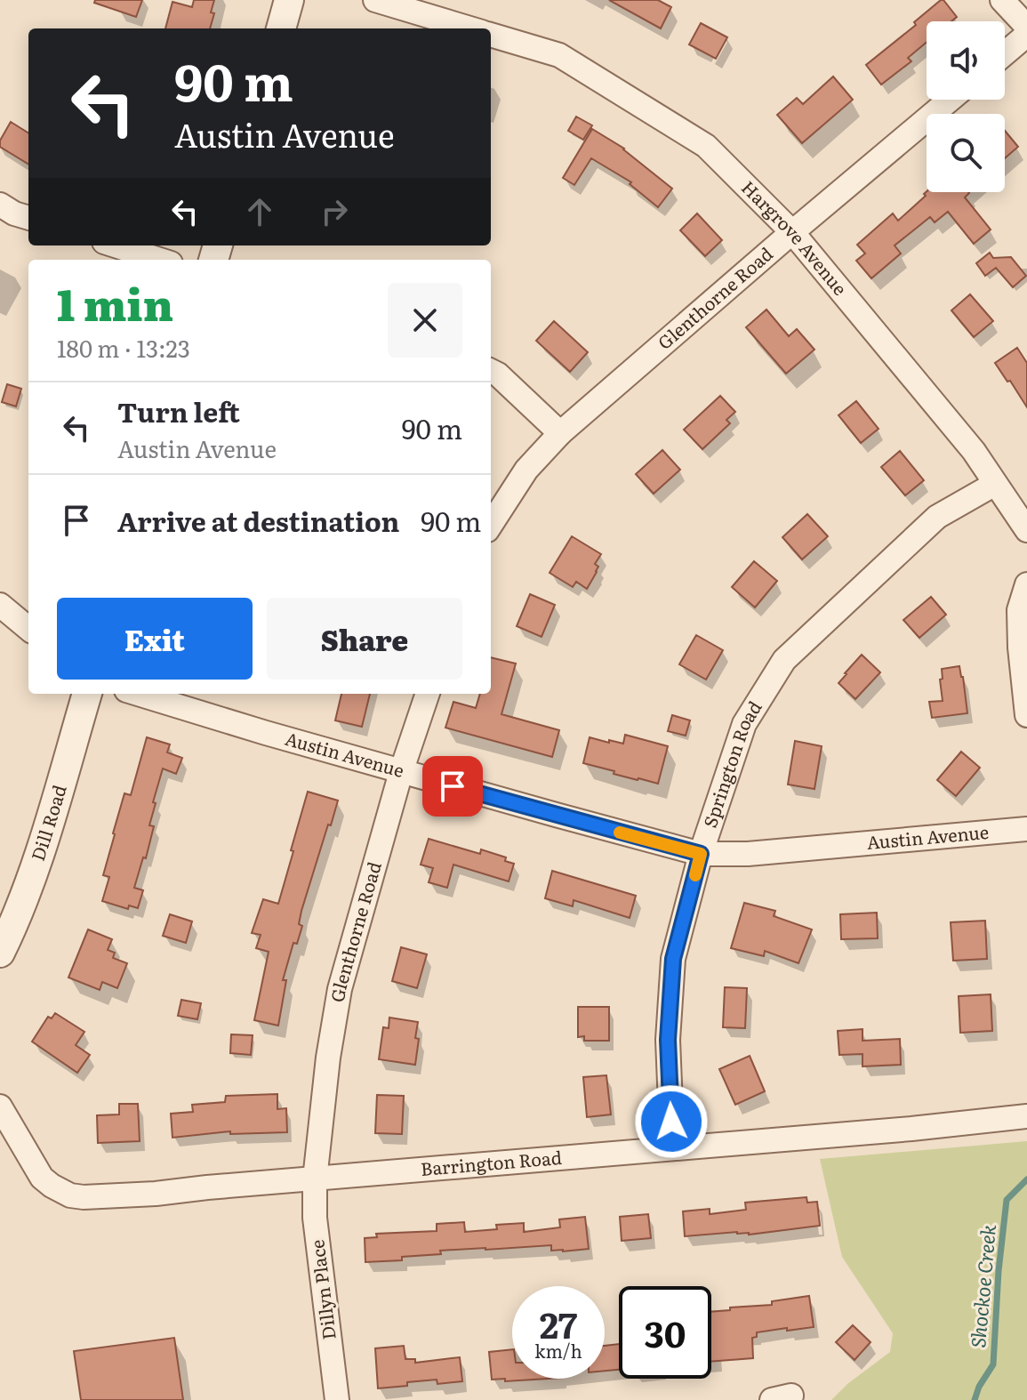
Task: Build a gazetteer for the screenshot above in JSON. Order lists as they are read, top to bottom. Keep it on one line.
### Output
{"streets":{"street":["Hargrove Avenue","Glenthorne Road","Austin Avenue","Springton Road","Dill Road","Barrington Road","Dillyn Place"]},"crossings":[["Hargrove Avenue","Glenthorne Road"],["Hargrove Avenue","Springton Road"],["Glenthorne Road","Austin Avenue"],["Glenthorne Road","Barrington Road"],["Glenthorne Road","Dillyn Place"],["Austin Avenue","Springton Road"],["Springton Road","Barrington Road"],["Barrington Road","Dillyn Place"]],"water":["Shockoe Creek"],"page":{"turn":["90 m","Austin Avenue"],"heading":["1 min","180 m · 13:23"],"list":[{"name":"Turn left","note":"Austin Avenue","value":"90 m"},{"name":"Arrive at destination","value":"90 m"}],"buttons":["Exit","Share"],"speed":"27 km/h","limit":"30"}}
